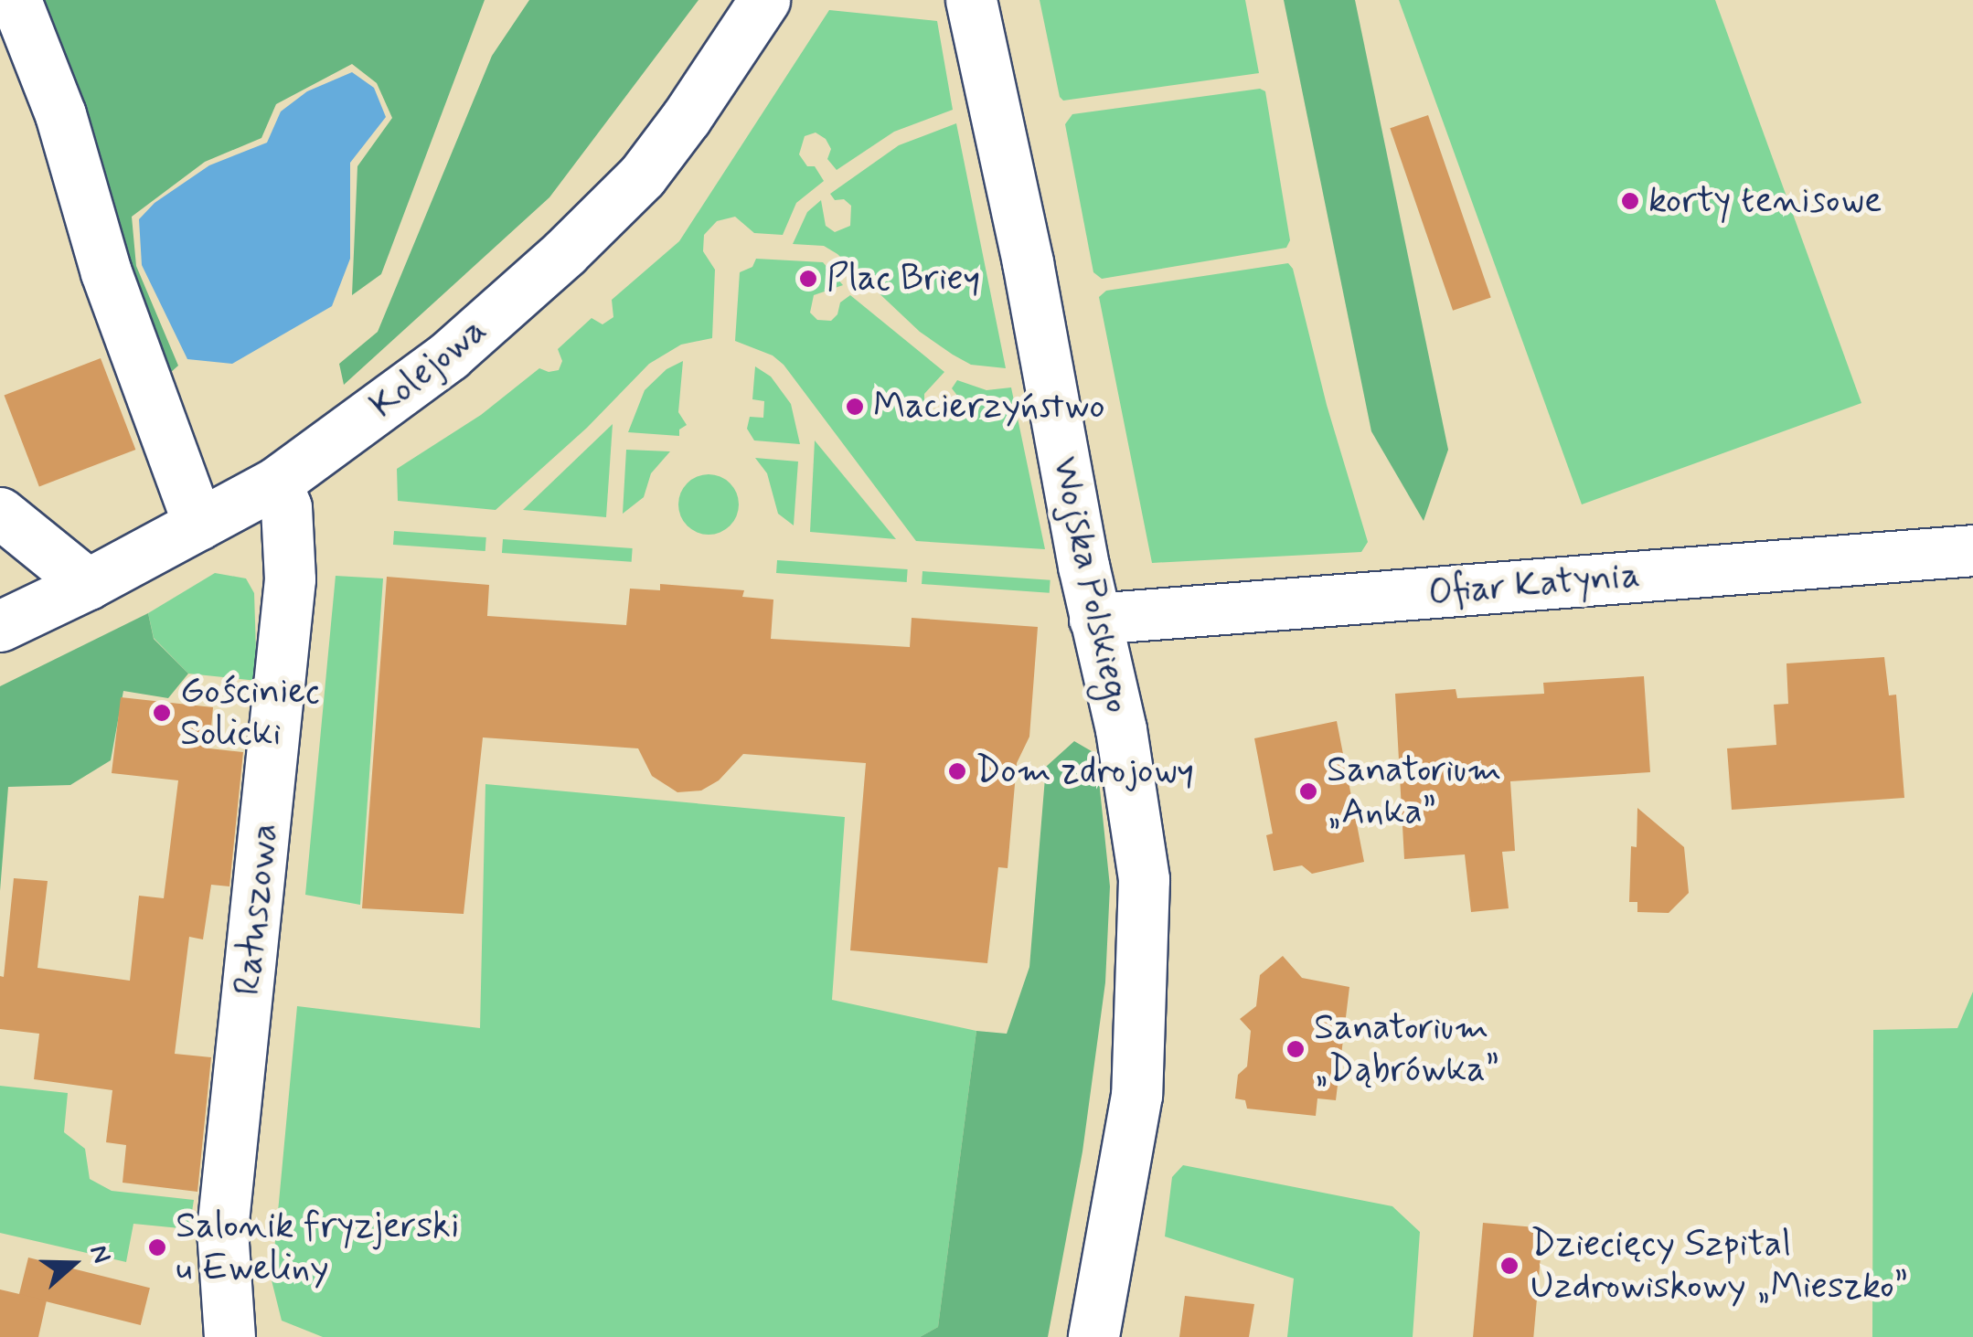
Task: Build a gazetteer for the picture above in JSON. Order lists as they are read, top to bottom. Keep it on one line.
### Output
{"streets":{"street":["Kolejowa","Wojska Polskiego","Ofiar Katynia","Ratuszowa"]},"crossings":[["Kolejowa","Ratuszowa"],["Wojska Polskiego","Ofiar Katynia"]],"places":["korty tenisowe","Plac Briey","Macierzyństwo","Gościniec Solicki","Dom zdrojowy","Sanatorium „Anka”","Sanatorium „Dąbrówka”","Salonik fryzjerski u Eweliny","Dziecięcy Szpital Uzdrowiskowy „Mieszko”"],"north":"right"}
